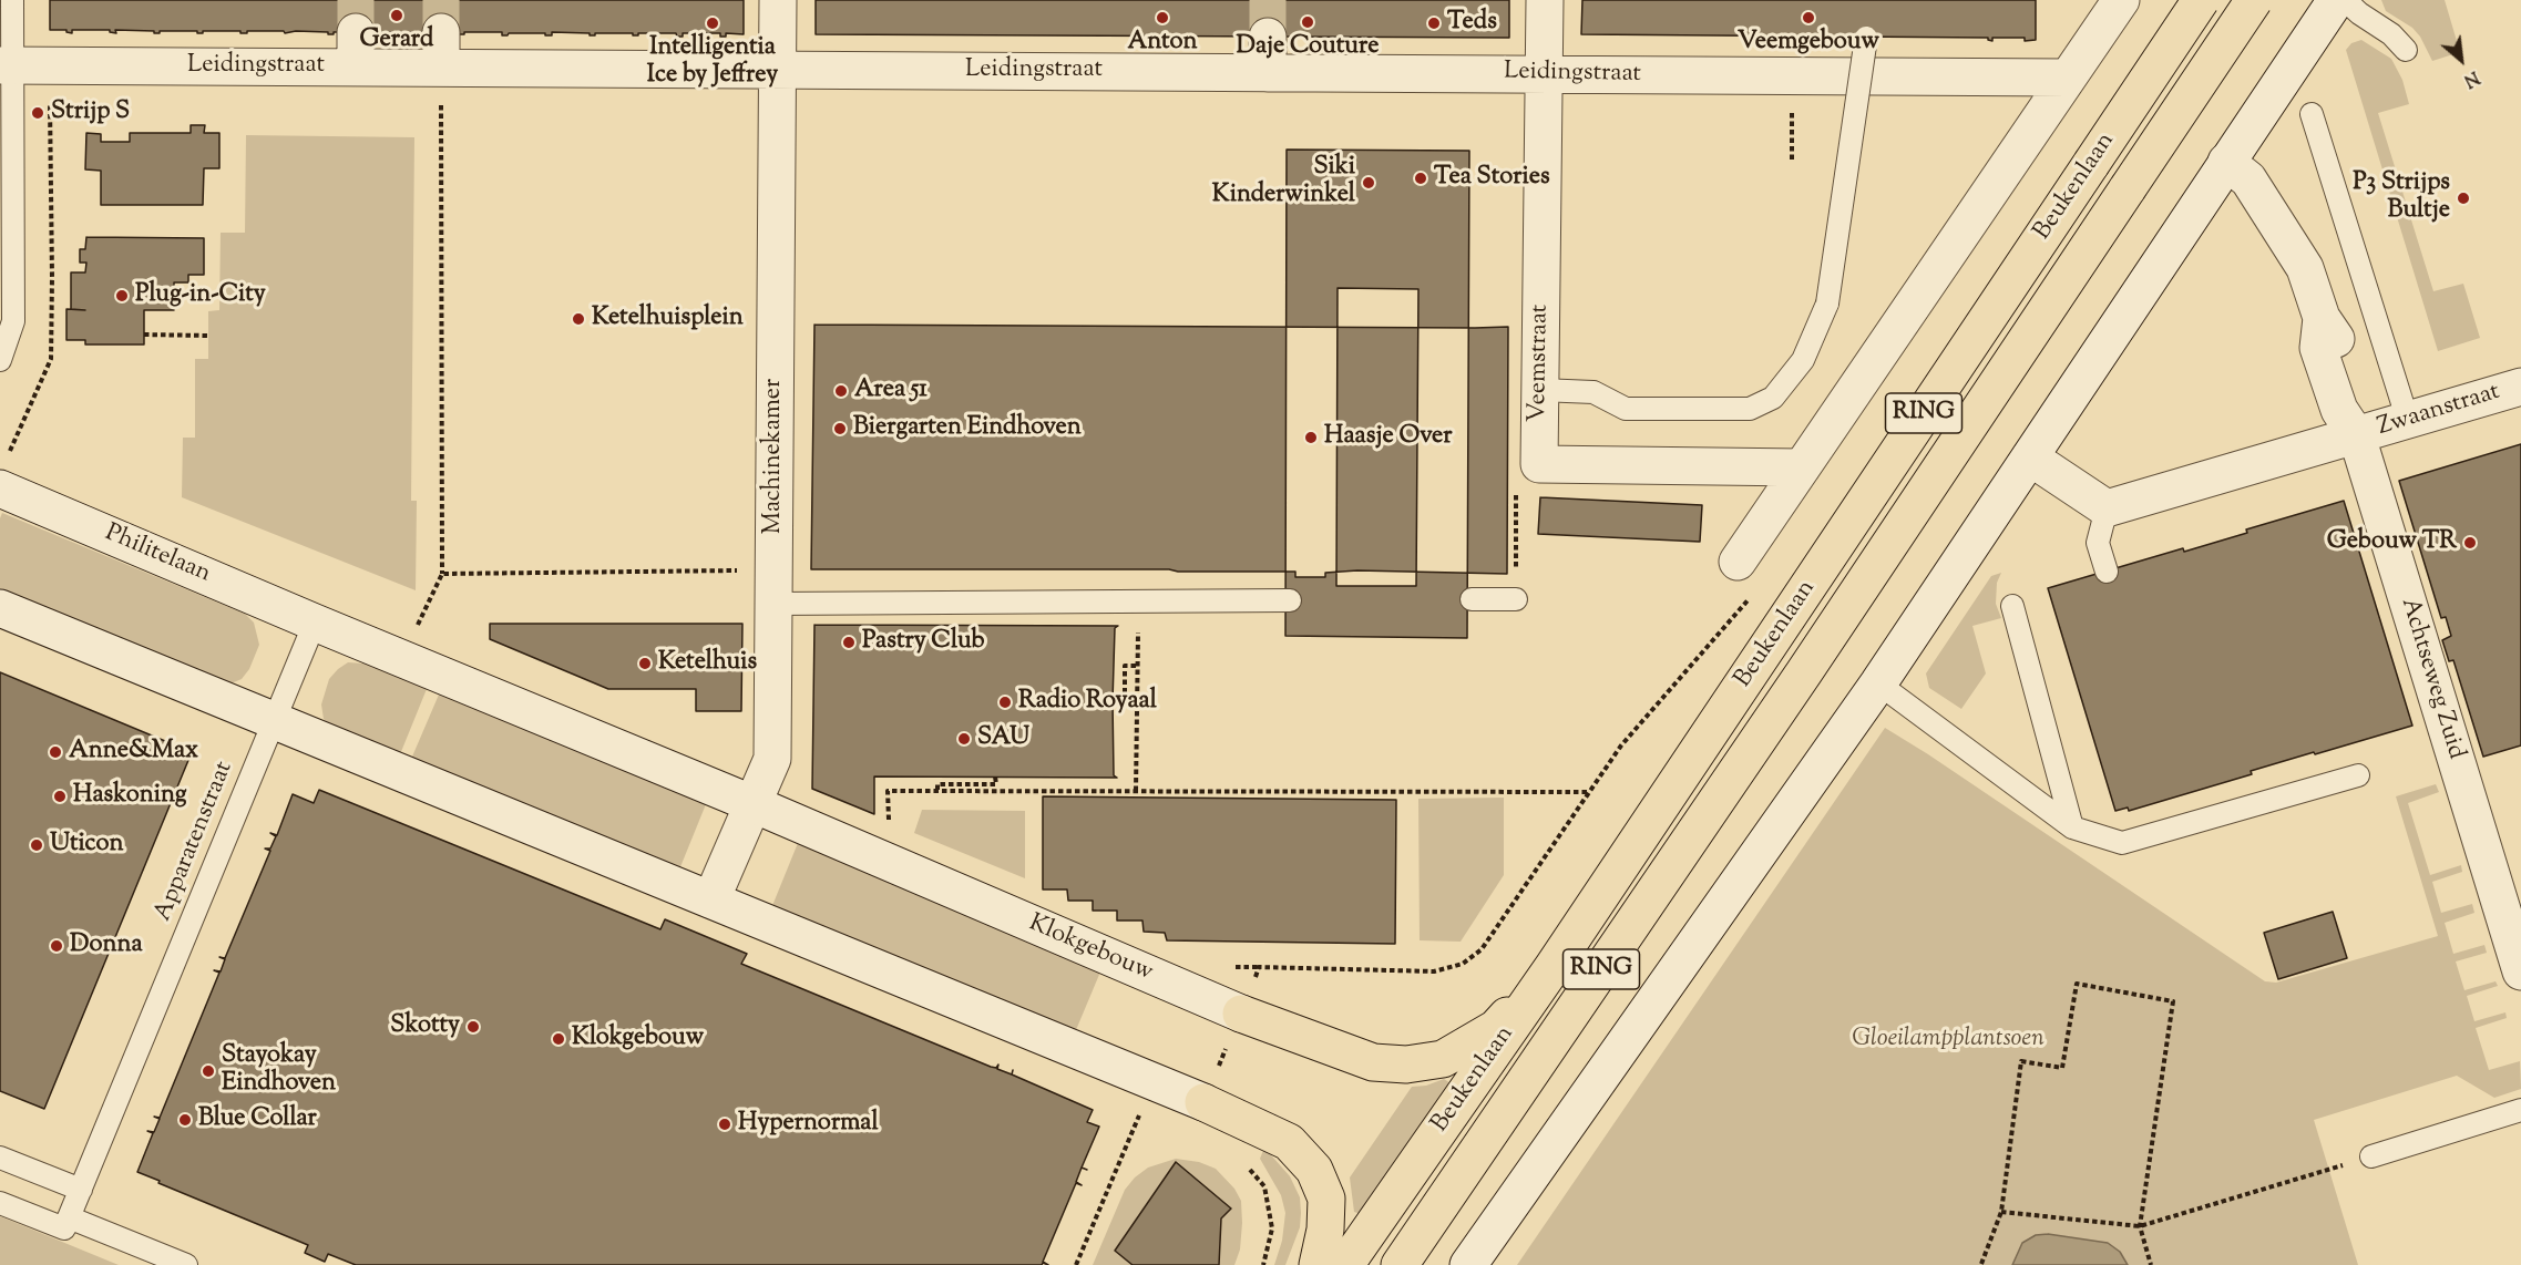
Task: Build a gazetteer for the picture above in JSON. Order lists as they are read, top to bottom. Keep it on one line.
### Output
{"streets":{"main road":["Beukenlaan","RING"],"street":["Leidingstraat","Veemstraat","Zwaanstraat","Machinekamer","Philitelaan","Achtseweg Zuid","Klokgebouw"],"lane":["Apparatenstraat"]},"crossings":[["Leidingstraat","Veemstraat"],["Leidingstraat","Machinekamer"],["Beukenlaan","Klokgebouw"],["Zwaanstraat","Achtseweg Zuid"],["Machinekamer","Klokgebouw"],["Philitelaan","Apparatenstraat"],["Philitelaan","Klokgebouw"],["Apparatenstraat","Klokgebouw"]],"parks":["Gloeilampplantsoen"],"places":["Gerard","Anton","Veemgebouw","Daje Couture","Intelligentia Ice by Jeffrey","Teds","Strijp S","Tea Stories","Siki Kinderwinkel","P3 Strijps Bultje","Plug-in-City","Ketelhuisplein","Area 51","Biergarten Eindhoven","Haasje Over","Gebouw TR","Pastry Club","Ketelhuis","Radio Royaal","SAU","Anne&Max","Haskoning","Uticon","Donna","Skotty","Klokgebouw","Stayokay Eindhoven","Blue Collar","Hypernormal"],"north":"bottom right"}
